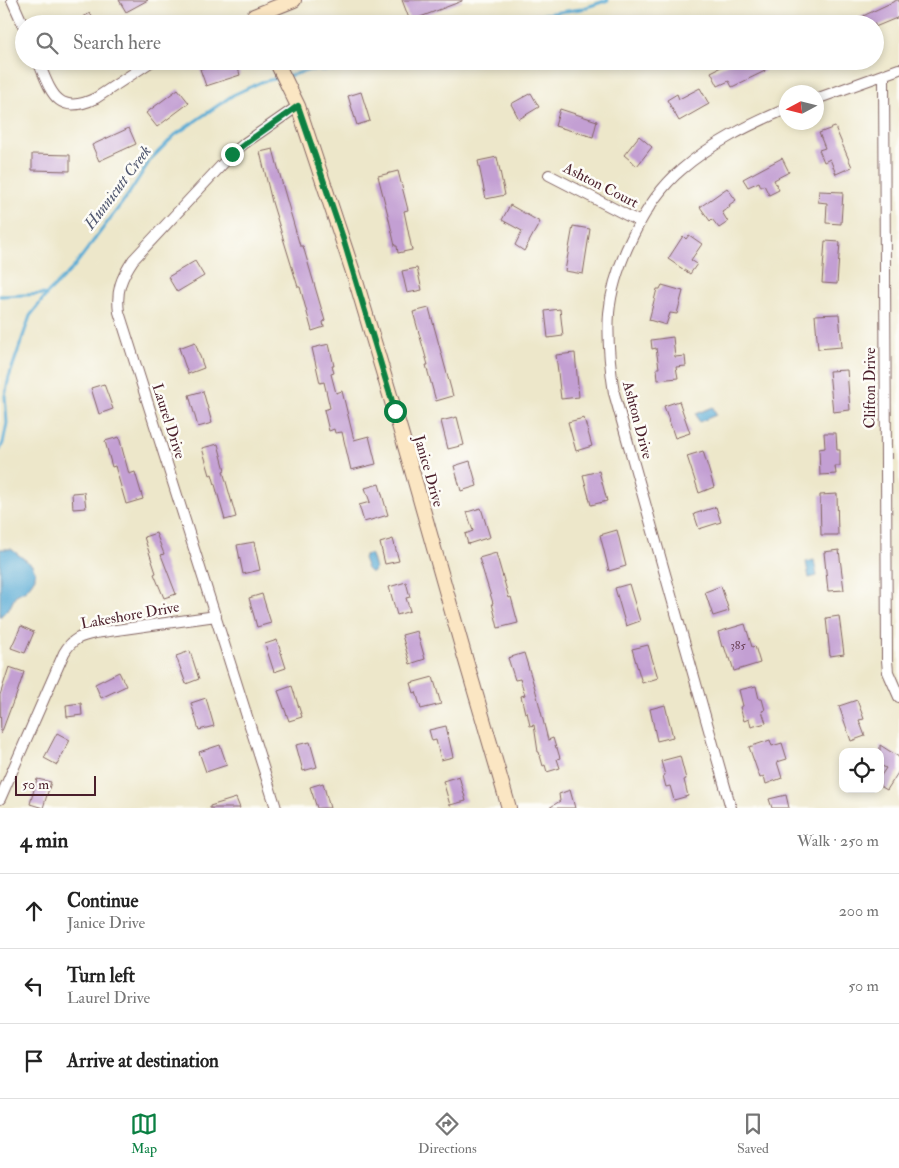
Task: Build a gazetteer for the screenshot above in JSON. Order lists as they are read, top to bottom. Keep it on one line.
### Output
{"streets":{"street":["Ashton Court","Clifton Drive","Ashton Drive","Laurel Drive","Janice Drive","Lakeshore Drive"]},"crossings":[["Ashton Court","Ashton Drive"],["Laurel Drive","Janice Drive"],["Laurel Drive","Lakeshore Drive"]],"water":["Hunnicutt Creek"],"house_numbers":["385"],"scale_bar":"50 m","north":"left","page":{"search":"Search here","scale":"50 m","heading":["4 min","Walk · 250 m"],"list":[["Continue","Janice Drive","200 m"],["Turn left","Laurel Drive","50 m"],"Arrive at destination"],"nav":["Map","Directions","Saved"]}}
